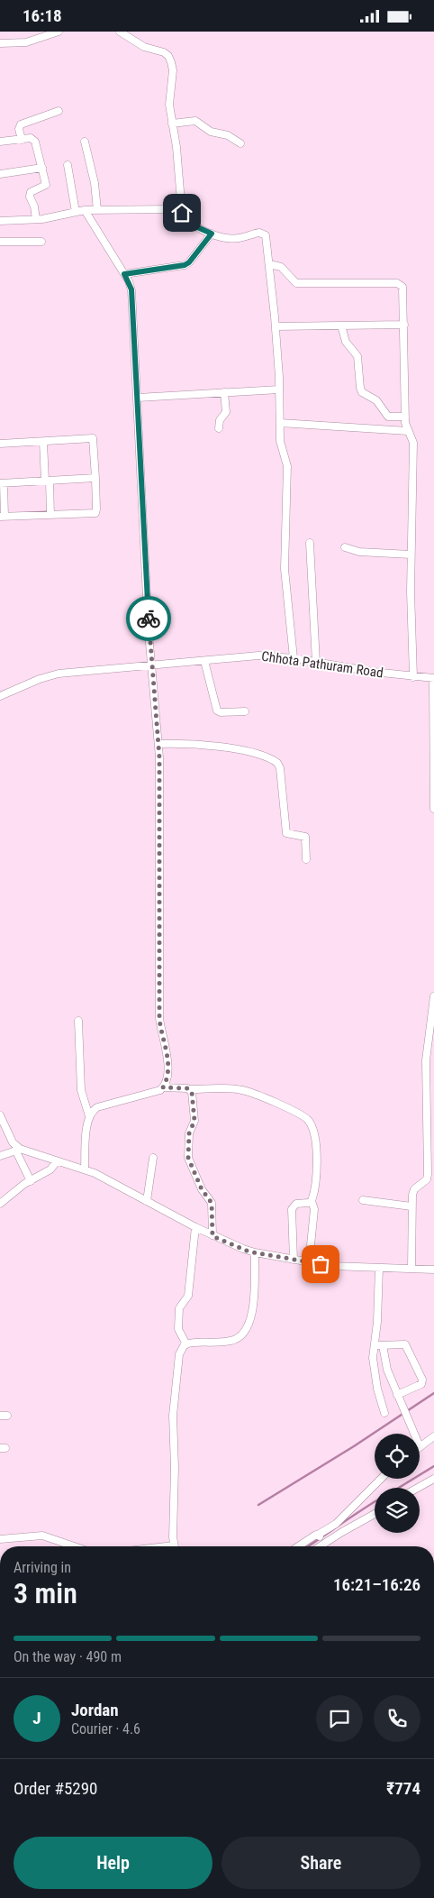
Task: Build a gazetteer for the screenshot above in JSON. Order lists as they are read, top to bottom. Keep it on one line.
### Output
{"streets":{"street":["Chhota Pathuram Road"]},"page":{"status":"16:18","heading":["3 min","Arriving in","16:21–16:26"],"panel":["Jordan","Courier · 4.6","Order #5290","₹774"],"bar":"On the way · 490 m","round":"J","buttons":["Help","Share"]}}
